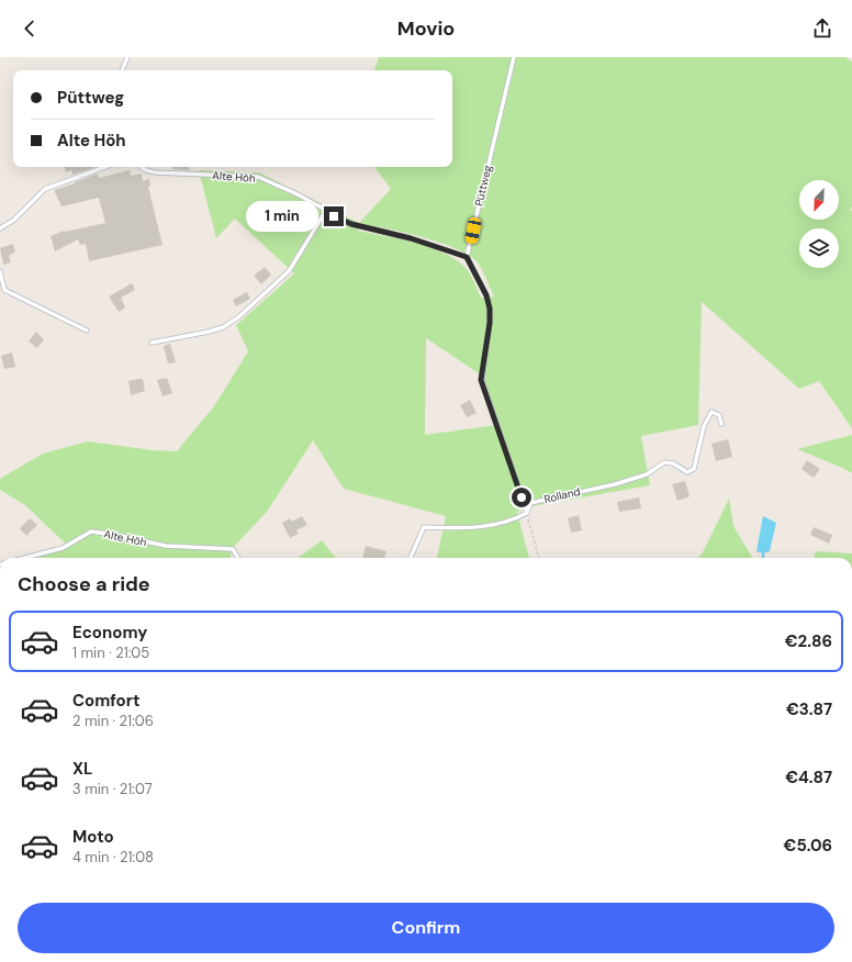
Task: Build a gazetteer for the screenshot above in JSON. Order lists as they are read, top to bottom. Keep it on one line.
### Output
{"streets":{"lane":["Alte Höh","Püttweg","Rolland"]},"crossings":[["Alte Höh","Püttweg"]],"north":"bottom left","page":{"header":"Movio","banner":["Püttweg","Alte Höh"],"bubble":"1 min","heading":"Choose a ride","list":[{"name":"Economy","note":"1 min · 21:05","value":"€2.86"},{"name":"Comfort","note":"2 min · 21:06","value":"€3.87"},{"name":"XL","note":"3 min · 21:07","value":"€4.87"},{"name":"Moto","note":"4 min · 21:08","value":"€5.06"}],"buttons":"Confirm"}}
